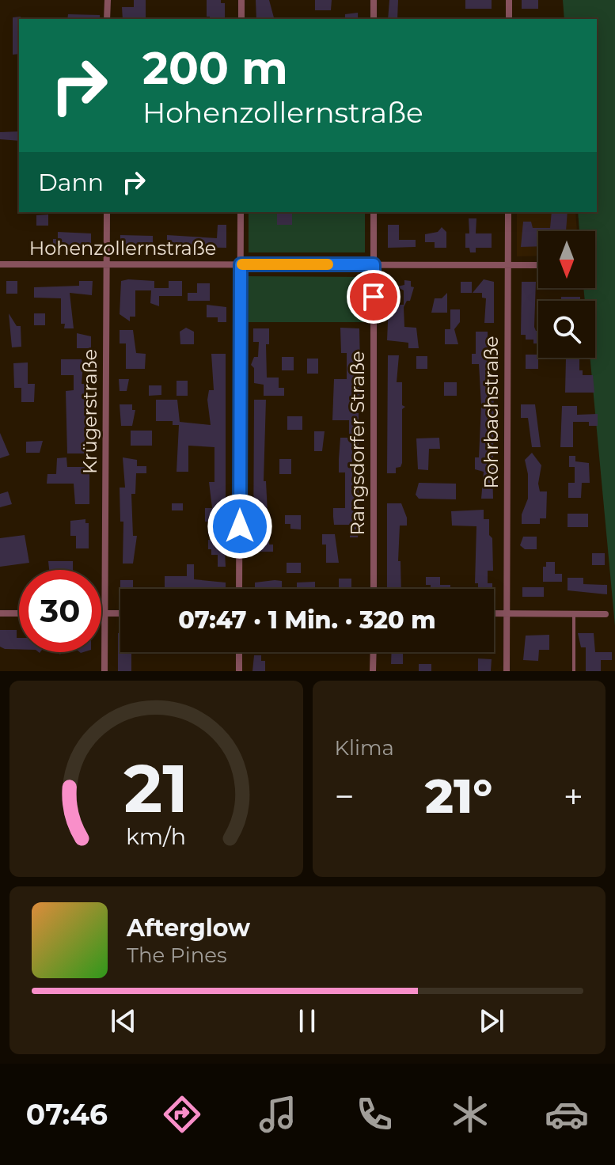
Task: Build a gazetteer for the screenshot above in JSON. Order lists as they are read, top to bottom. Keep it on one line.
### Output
{"streets":{"street":["Hohenzollernstraße","Krügerstraße","Rohrbachstraße","Rangsdorfer Straße"]},"crossings":[["Hohenzollernstraße","Krügerstraße"],["Hohenzollernstraße","Rohrbachstraße"],["Hohenzollernstraße","Rangsdorfer Straße"]],"north":"bottom","page":{"turn":["200 m","Hohenzollernstraße"],"then":"Dann","limit":"30","trip":"07:47 · 1 Min. · 320 m","tile":"Klima","heat":["−","21°","+"],"song":["Afterglow","The Pines"],"tabs":"07:46","gauge":["21","km/h"]}}
